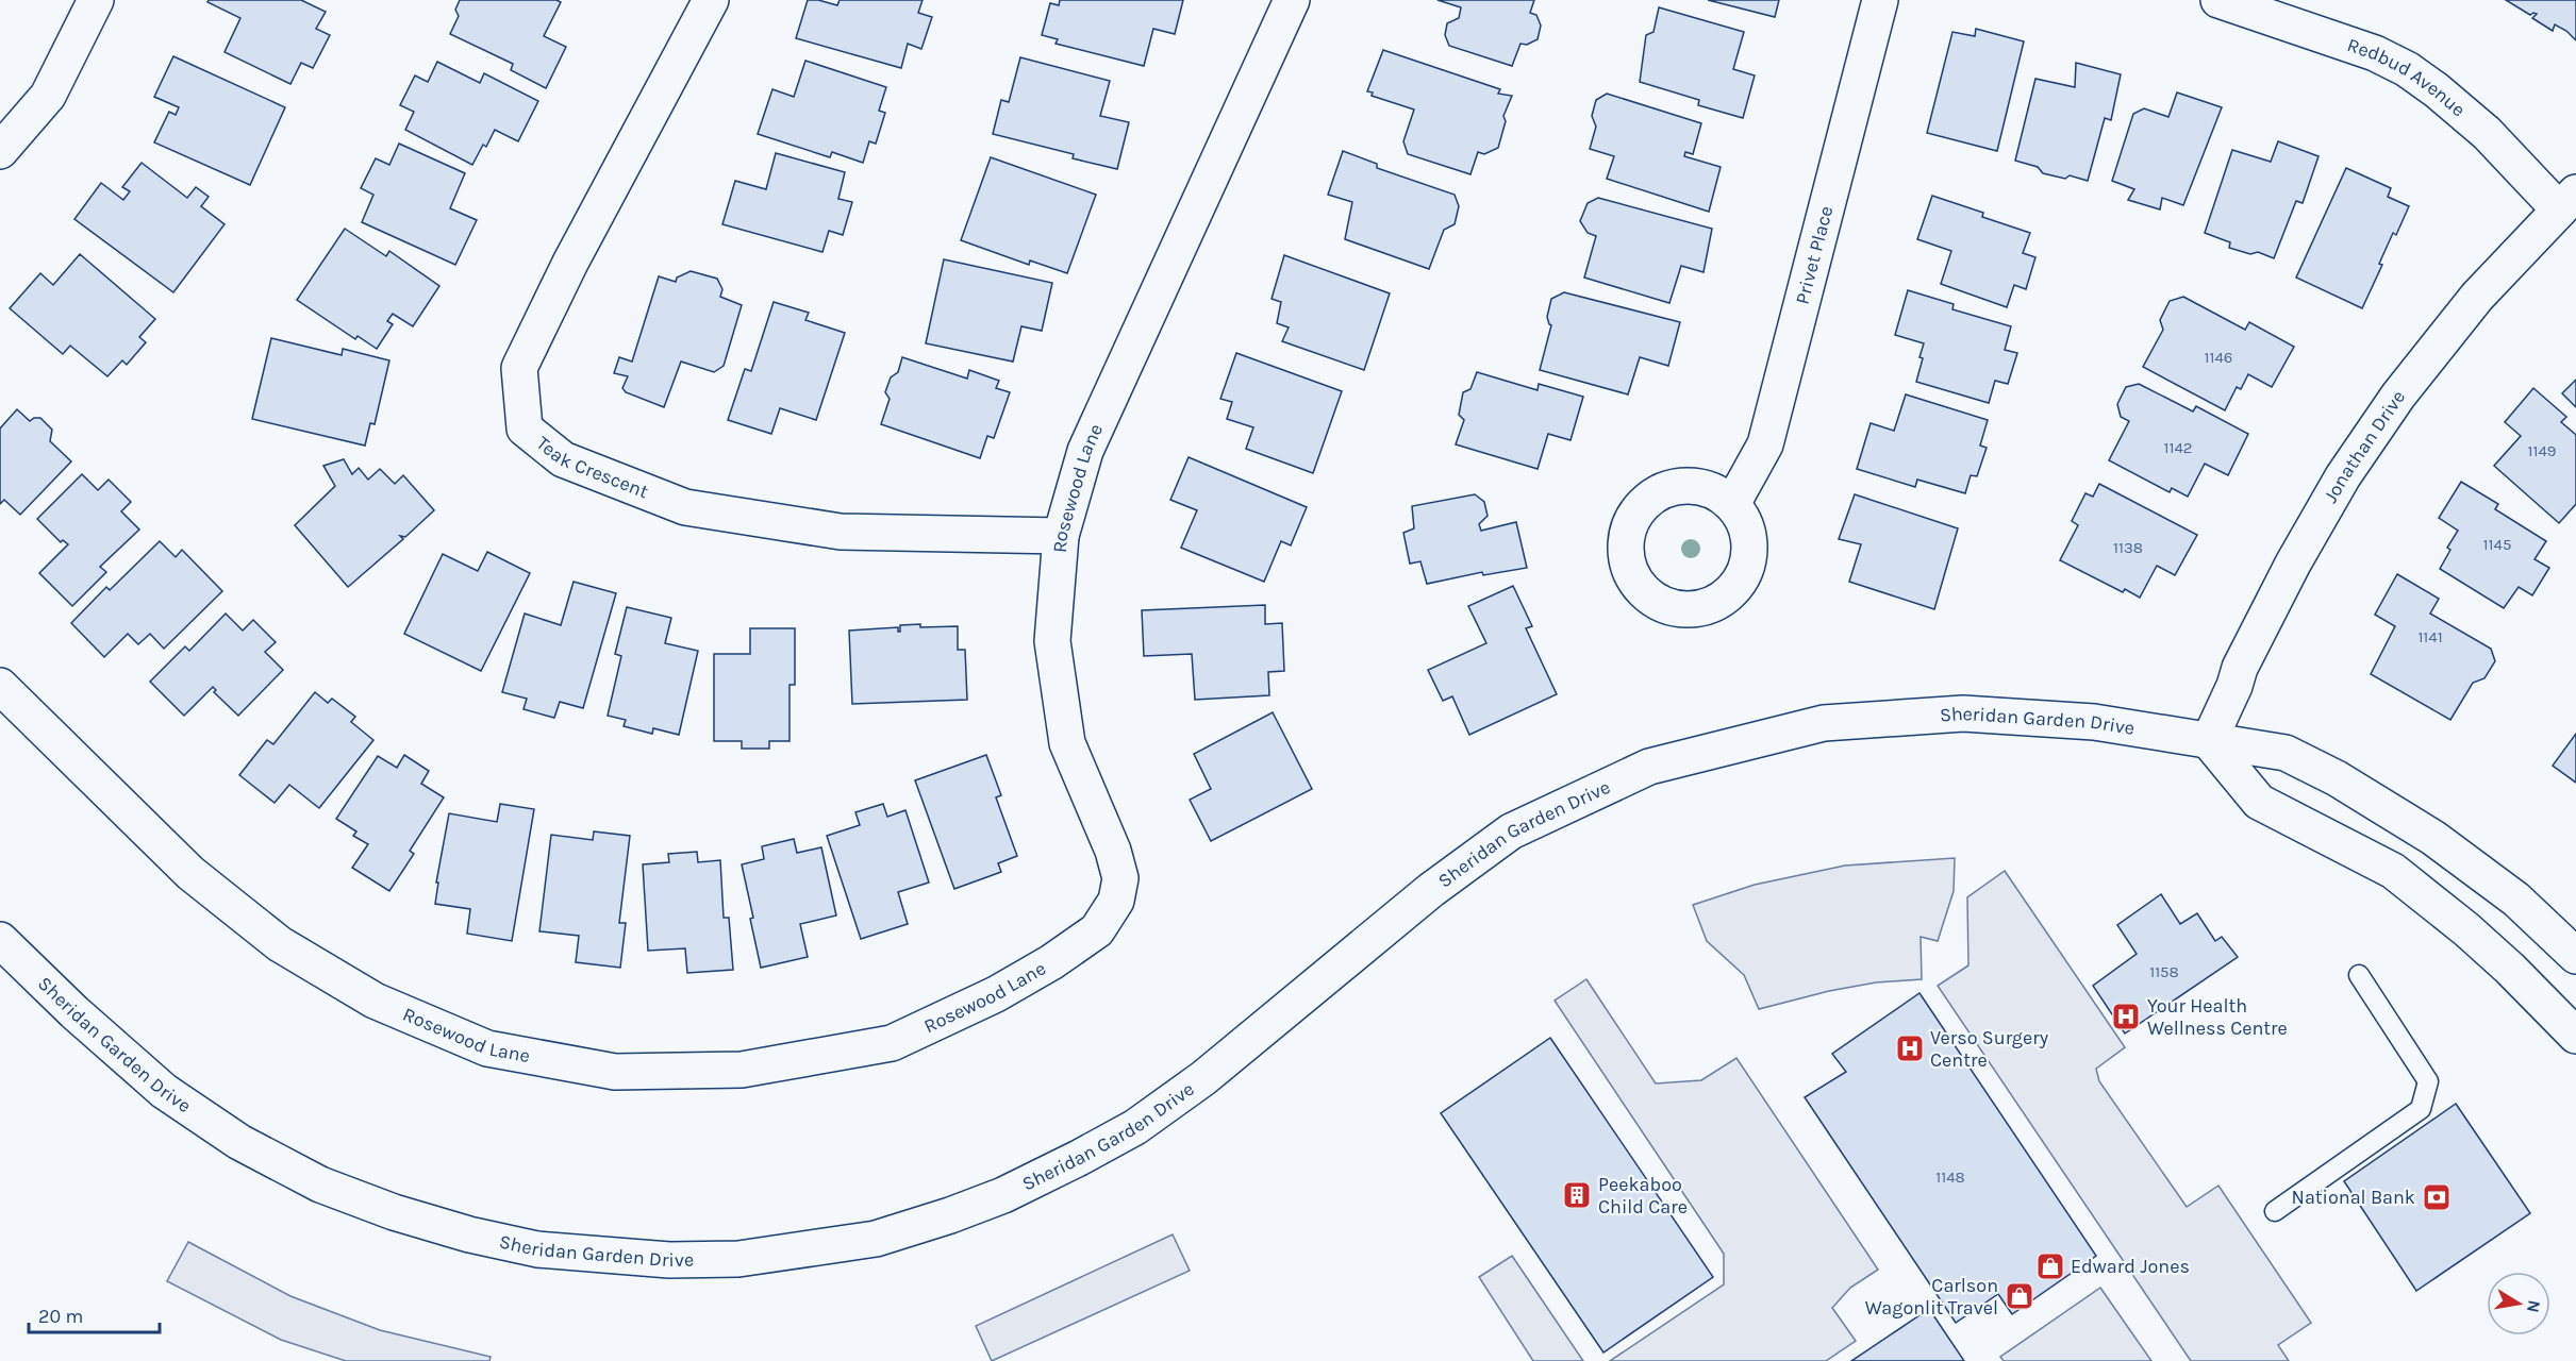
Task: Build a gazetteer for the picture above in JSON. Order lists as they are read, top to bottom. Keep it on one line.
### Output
{"streets":{"street":["Redbud Avenue","Privet Place","Jonathan Drive","Teak Crescent","Rosewood Lane","Sheridan Garden Drive"]},"crossings":[["Redbud Avenue","Jonathan Drive"],["Jonathan Drive","Sheridan Garden Drive"],["Teak Crescent","Rosewood Lane"]],"places":{"hospital":["Your Health Wellness Centre","Verso Surgery Centre"],"building":["Peekaboo Child Care"],"bank":["National Bank"],"shop":["Edward Jones","Carlson Wagonlit Travel"]},"house_numbers":["1146","1142","1149","1145","1138","1141","1158","1148"],"scale_bar":"20 m","north":"right"}
